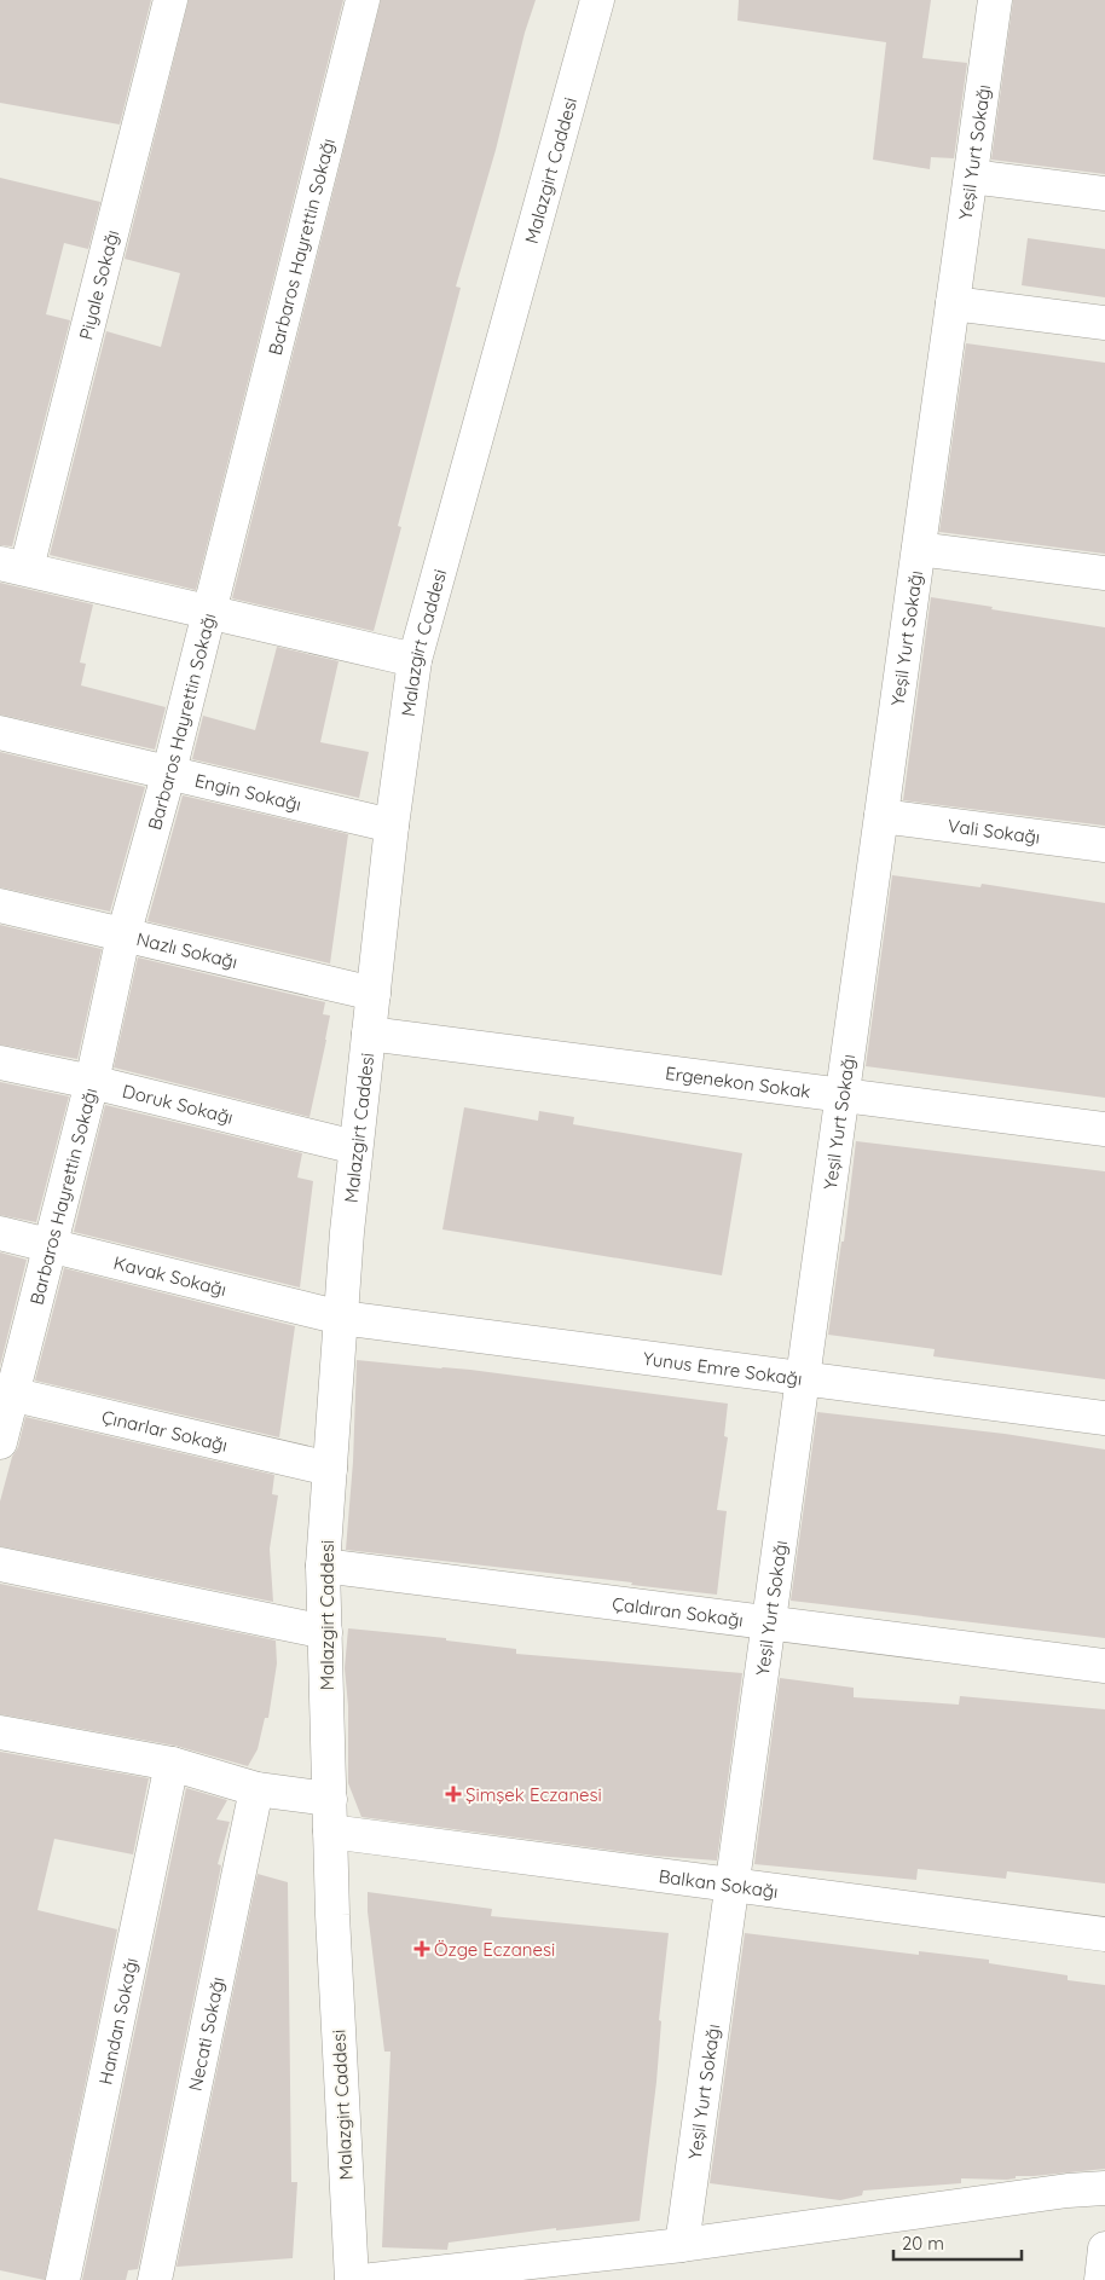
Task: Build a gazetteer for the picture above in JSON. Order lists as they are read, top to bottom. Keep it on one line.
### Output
{"streets":{"street":["Yeşil Yurt Sokağı","Malazgirt Caddesi","Barbaros Hayrettin Sokağı","Piyale Sokağı","Engin Sokağı","Vali Sokağı","Nazlı Sokağı","Ergenekon Sokak","Doruk Sokağı","Kavak Sokağı","Yunus Emre Sokağı","Çınarlar Sokağı","Çaldıran Sokağı","Balkan Sokağı","Handan Sokağı","Necati Sokağı"]},"crossings":[["Yeşil Yurt Sokağı","Vali Sokağı"],["Yeşil Yurt Sokağı","Ergenekon Sokak"],["Yeşil Yurt Sokağı","Yunus Emre Sokağı"],["Yeşil Yurt Sokağı","Çaldıran Sokağı"],["Yeşil Yurt Sokağı","Balkan Sokağı"],["Malazgirt Caddesi","Engin Sokağı"],["Malazgirt Caddesi","Nazlı Sokağı"],["Malazgirt Caddesi","Ergenekon Sokak"],["Malazgirt Caddesi","Doruk Sokağı"],["Malazgirt Caddesi","Kavak Sokağı"],["Malazgirt Caddesi","Yunus Emre Sokağı"],["Malazgirt Caddesi","Çınarlar Sokağı"],["Malazgirt Caddesi","Çaldıran Sokağı"],["Malazgirt Caddesi","Balkan Sokağı"],["Barbaros Hayrettin Sokağı","Engin Sokağı"],["Barbaros Hayrettin Sokağı","Nazlı Sokağı"],["Barbaros Hayrettin Sokağı","Doruk Sokağı"],["Barbaros Hayrettin Sokağı","Kavak Sokağı"],["Barbaros Hayrettin Sokağı","Çınarlar Sokağı"],["Kavak Sokağı","Yunus Emre Sokağı"]],"places":{"health":["Şimşek Eczanesi","Özge Eczanesi"]},"scale_bar":"20 m"}
